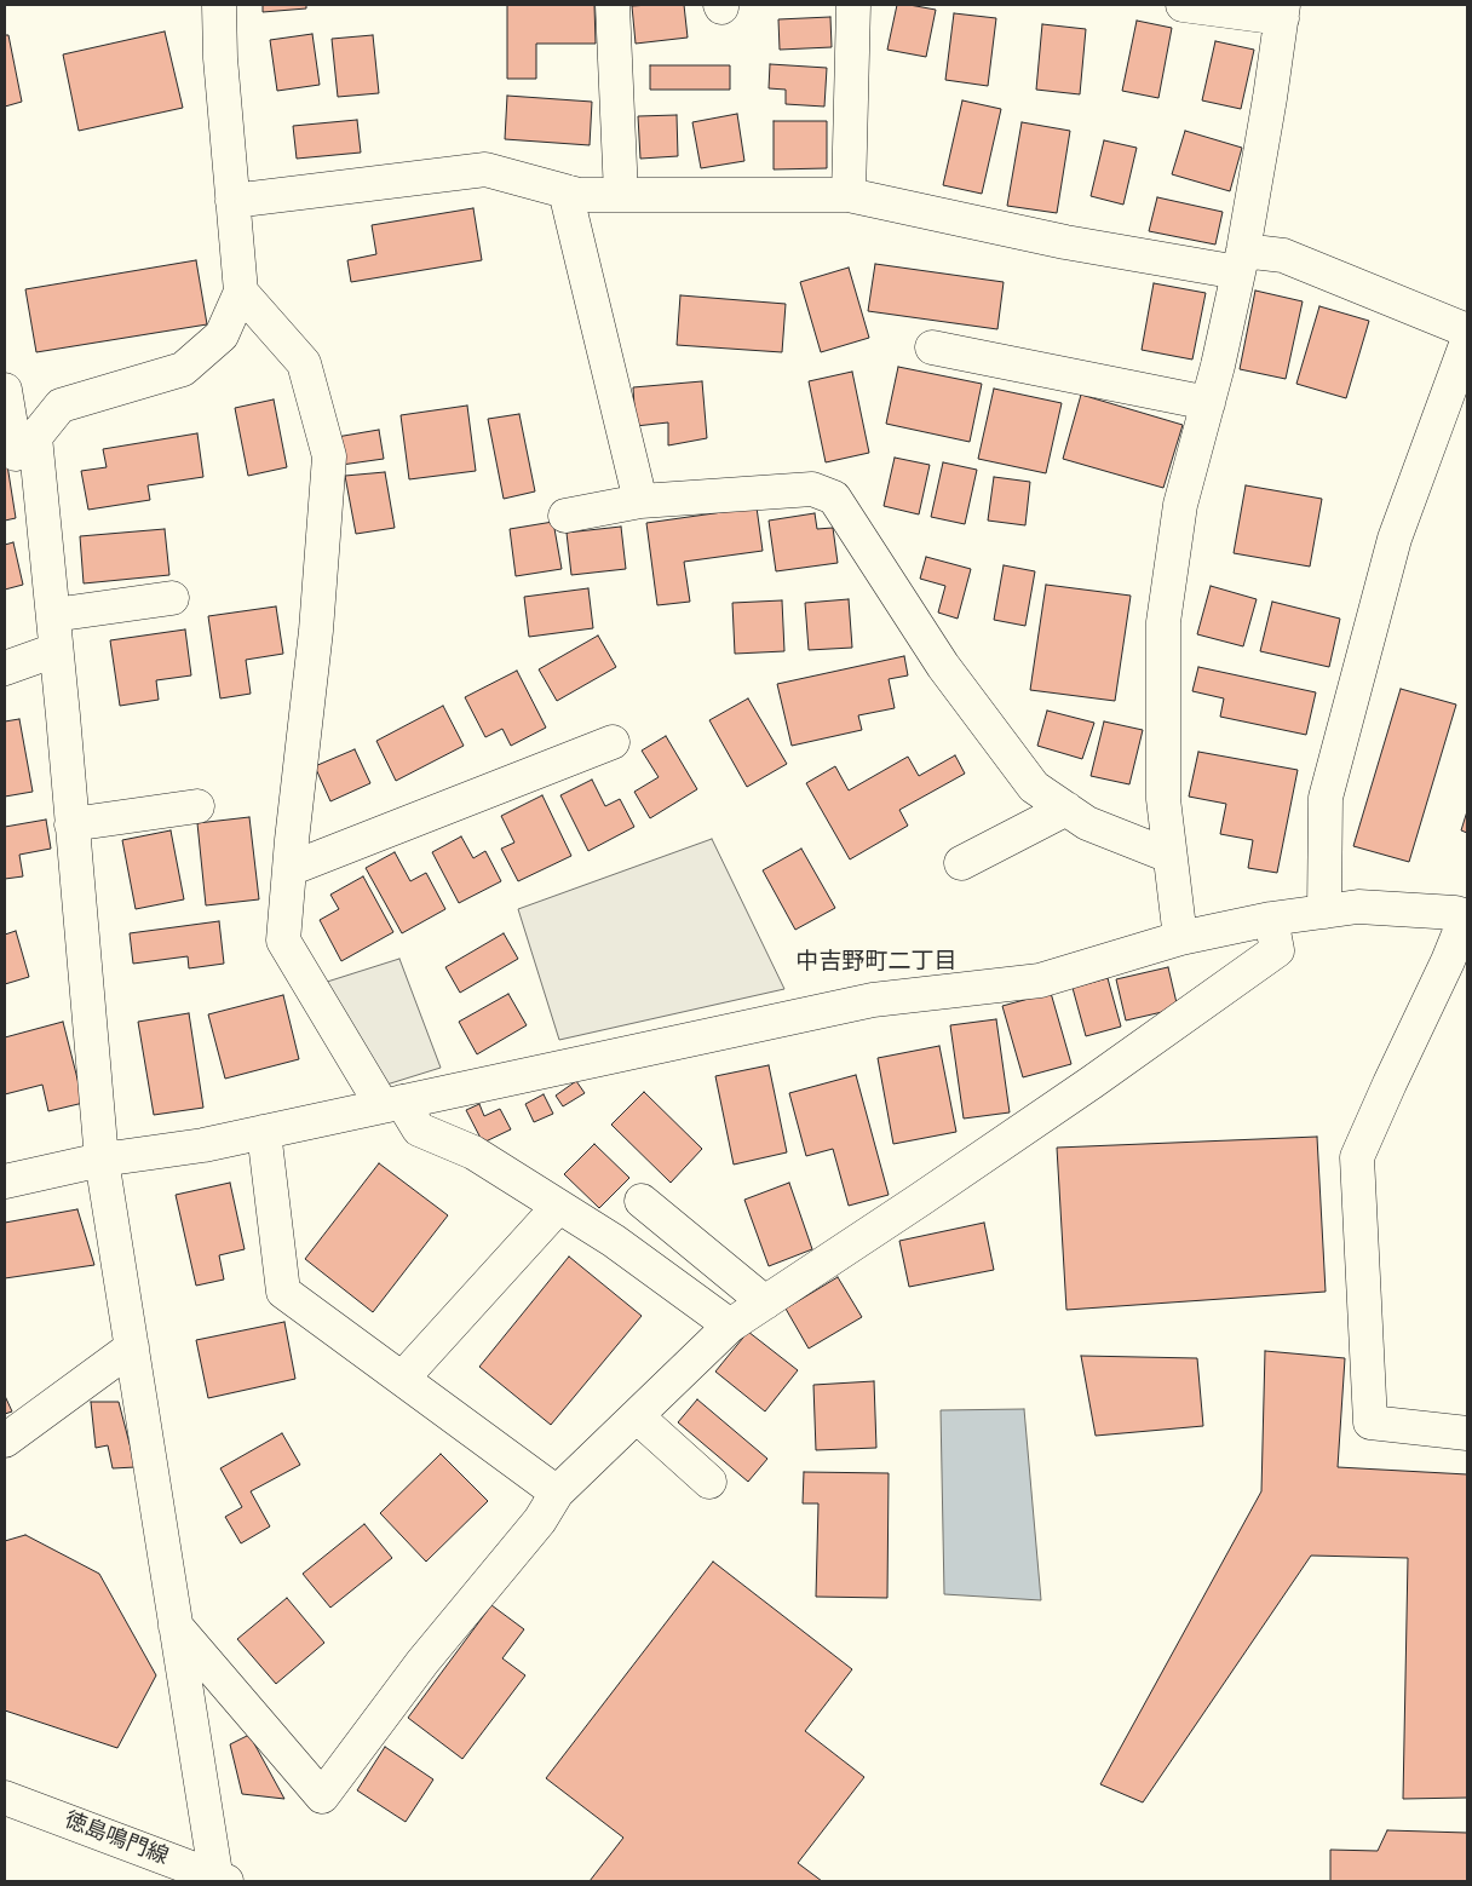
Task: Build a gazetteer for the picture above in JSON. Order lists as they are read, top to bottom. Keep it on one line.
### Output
{"streets":{"street":["徳島鳴門線"]},"districts":["中吉野町二丁目"]}
